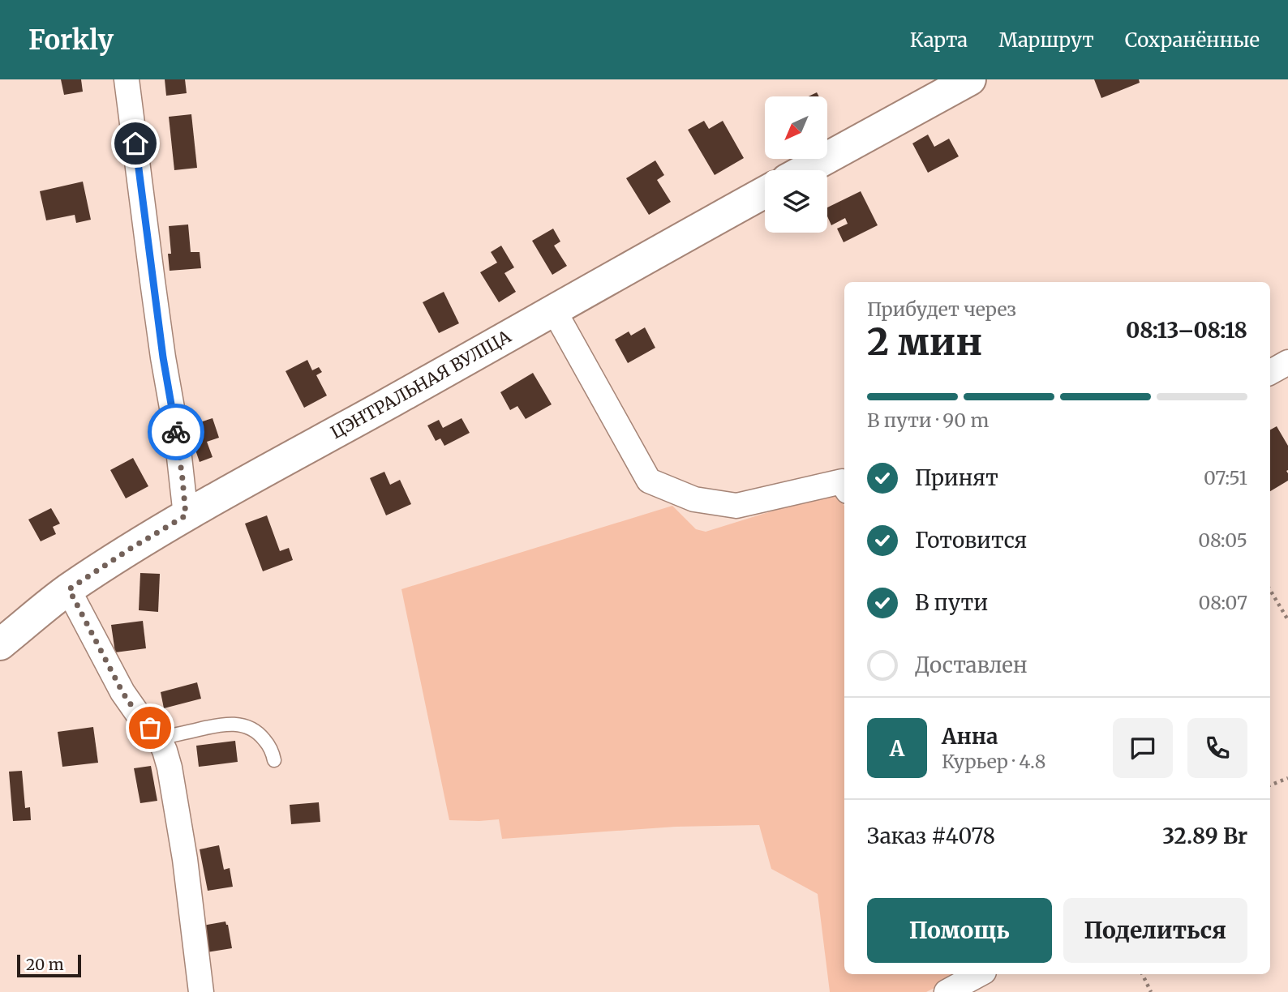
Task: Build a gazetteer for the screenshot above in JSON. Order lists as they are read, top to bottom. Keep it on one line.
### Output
{"streets":{"street":["ЦЭНТРАЛЬНАЯ ВУЛІЦА"]},"scale_bar":"20 m","north":"bottom left","page":{"header":"Forkly","nav":["Карта","Маршрут","Сохранённые"],"heading":["2 мин","Прибудет через","08:13–08:18"],"panel":["Анна","Курьер · 4.8","Заказ #4078","32.89 Br"],"bar":"В пути · 90 m","list":[["Принят","07:51"],["Готовится","08:05"],["В пути","08:07"],"Доставлен"],"round":"А","buttons":["Помощь","Поделиться"],"scale":"20 m"}}
